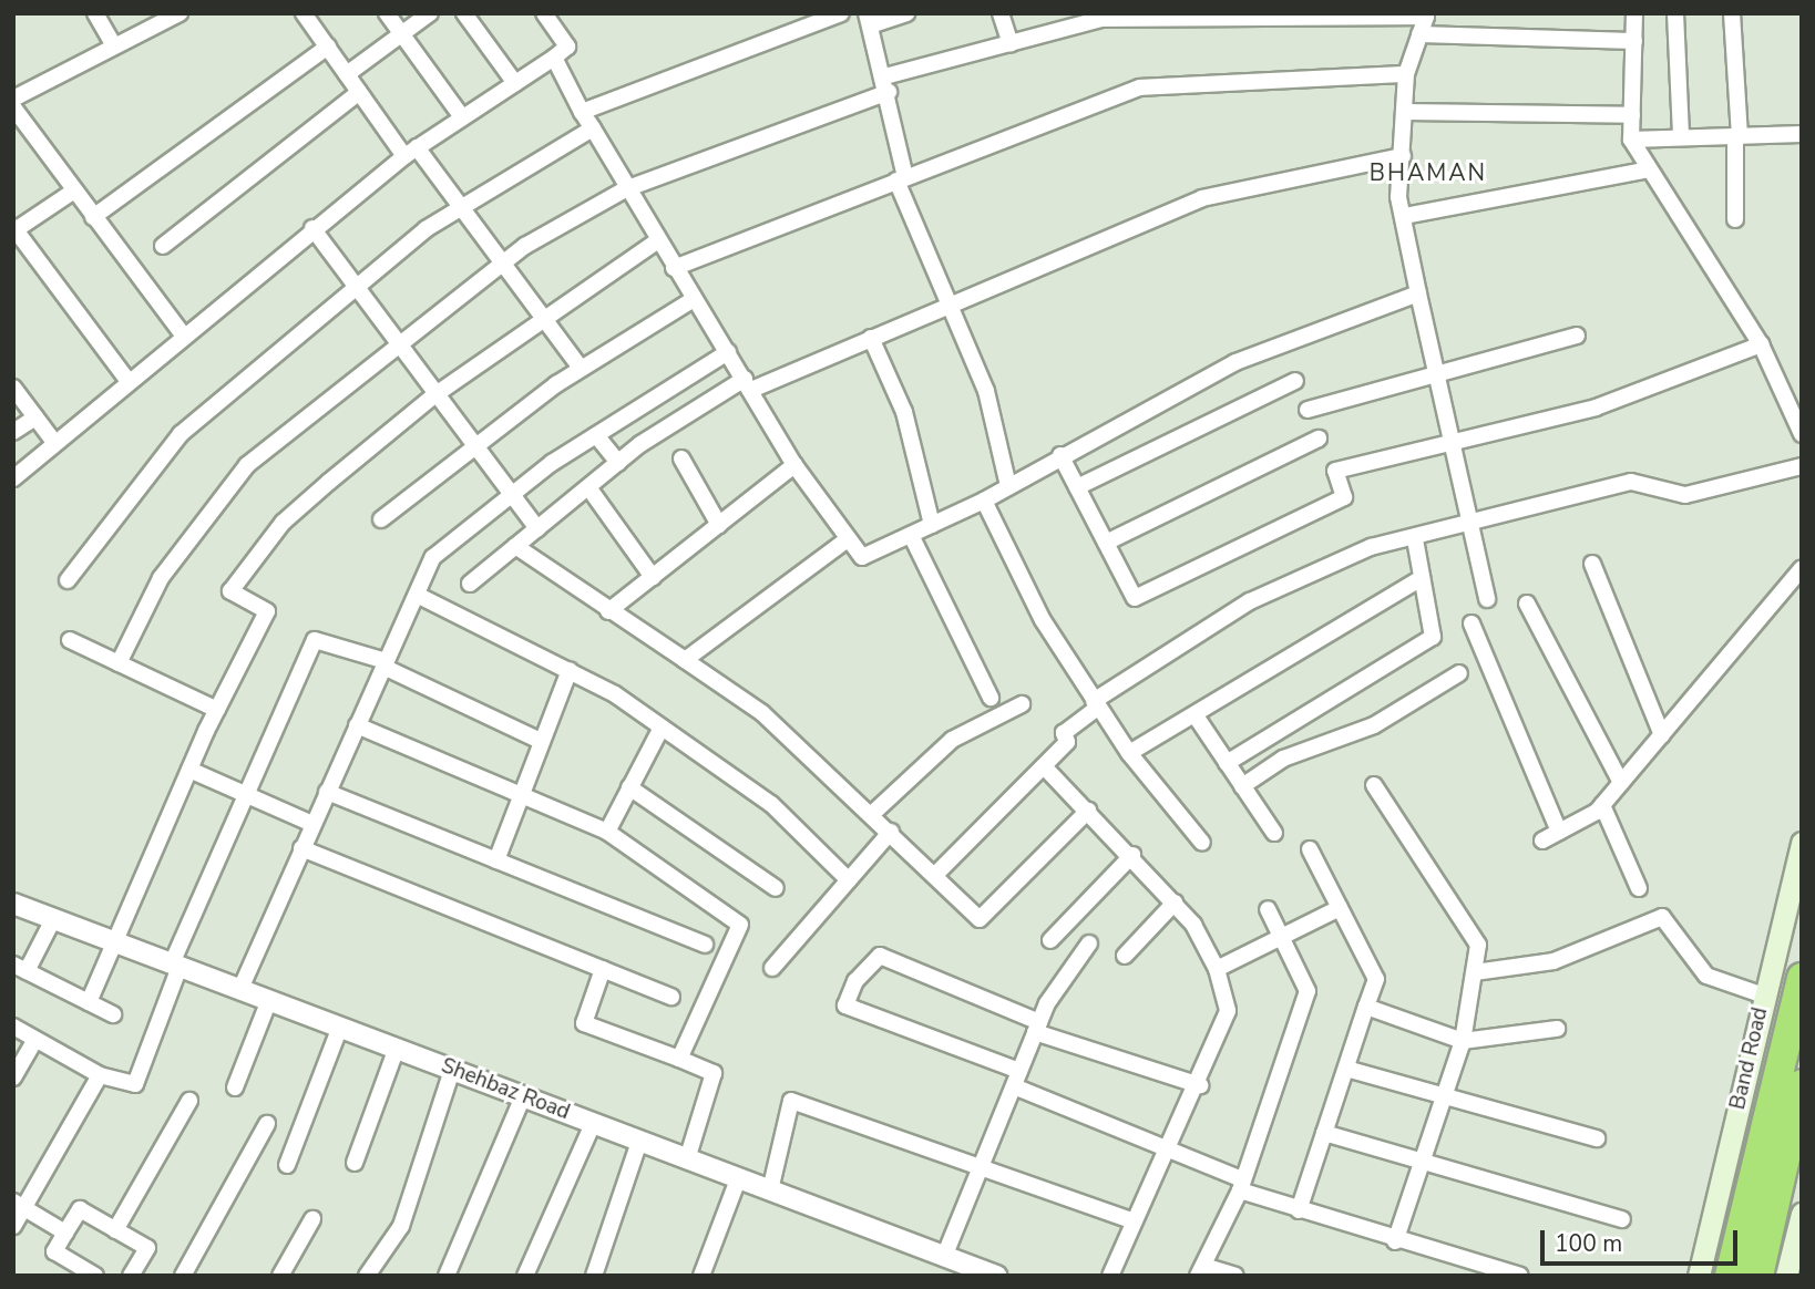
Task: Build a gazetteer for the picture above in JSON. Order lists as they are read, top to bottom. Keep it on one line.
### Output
{"streets":{"main road":["Band Road"],"street":["Shehbaz Road"]},"districts":["BHAMAN"],"scale_bar":"100 m"}
